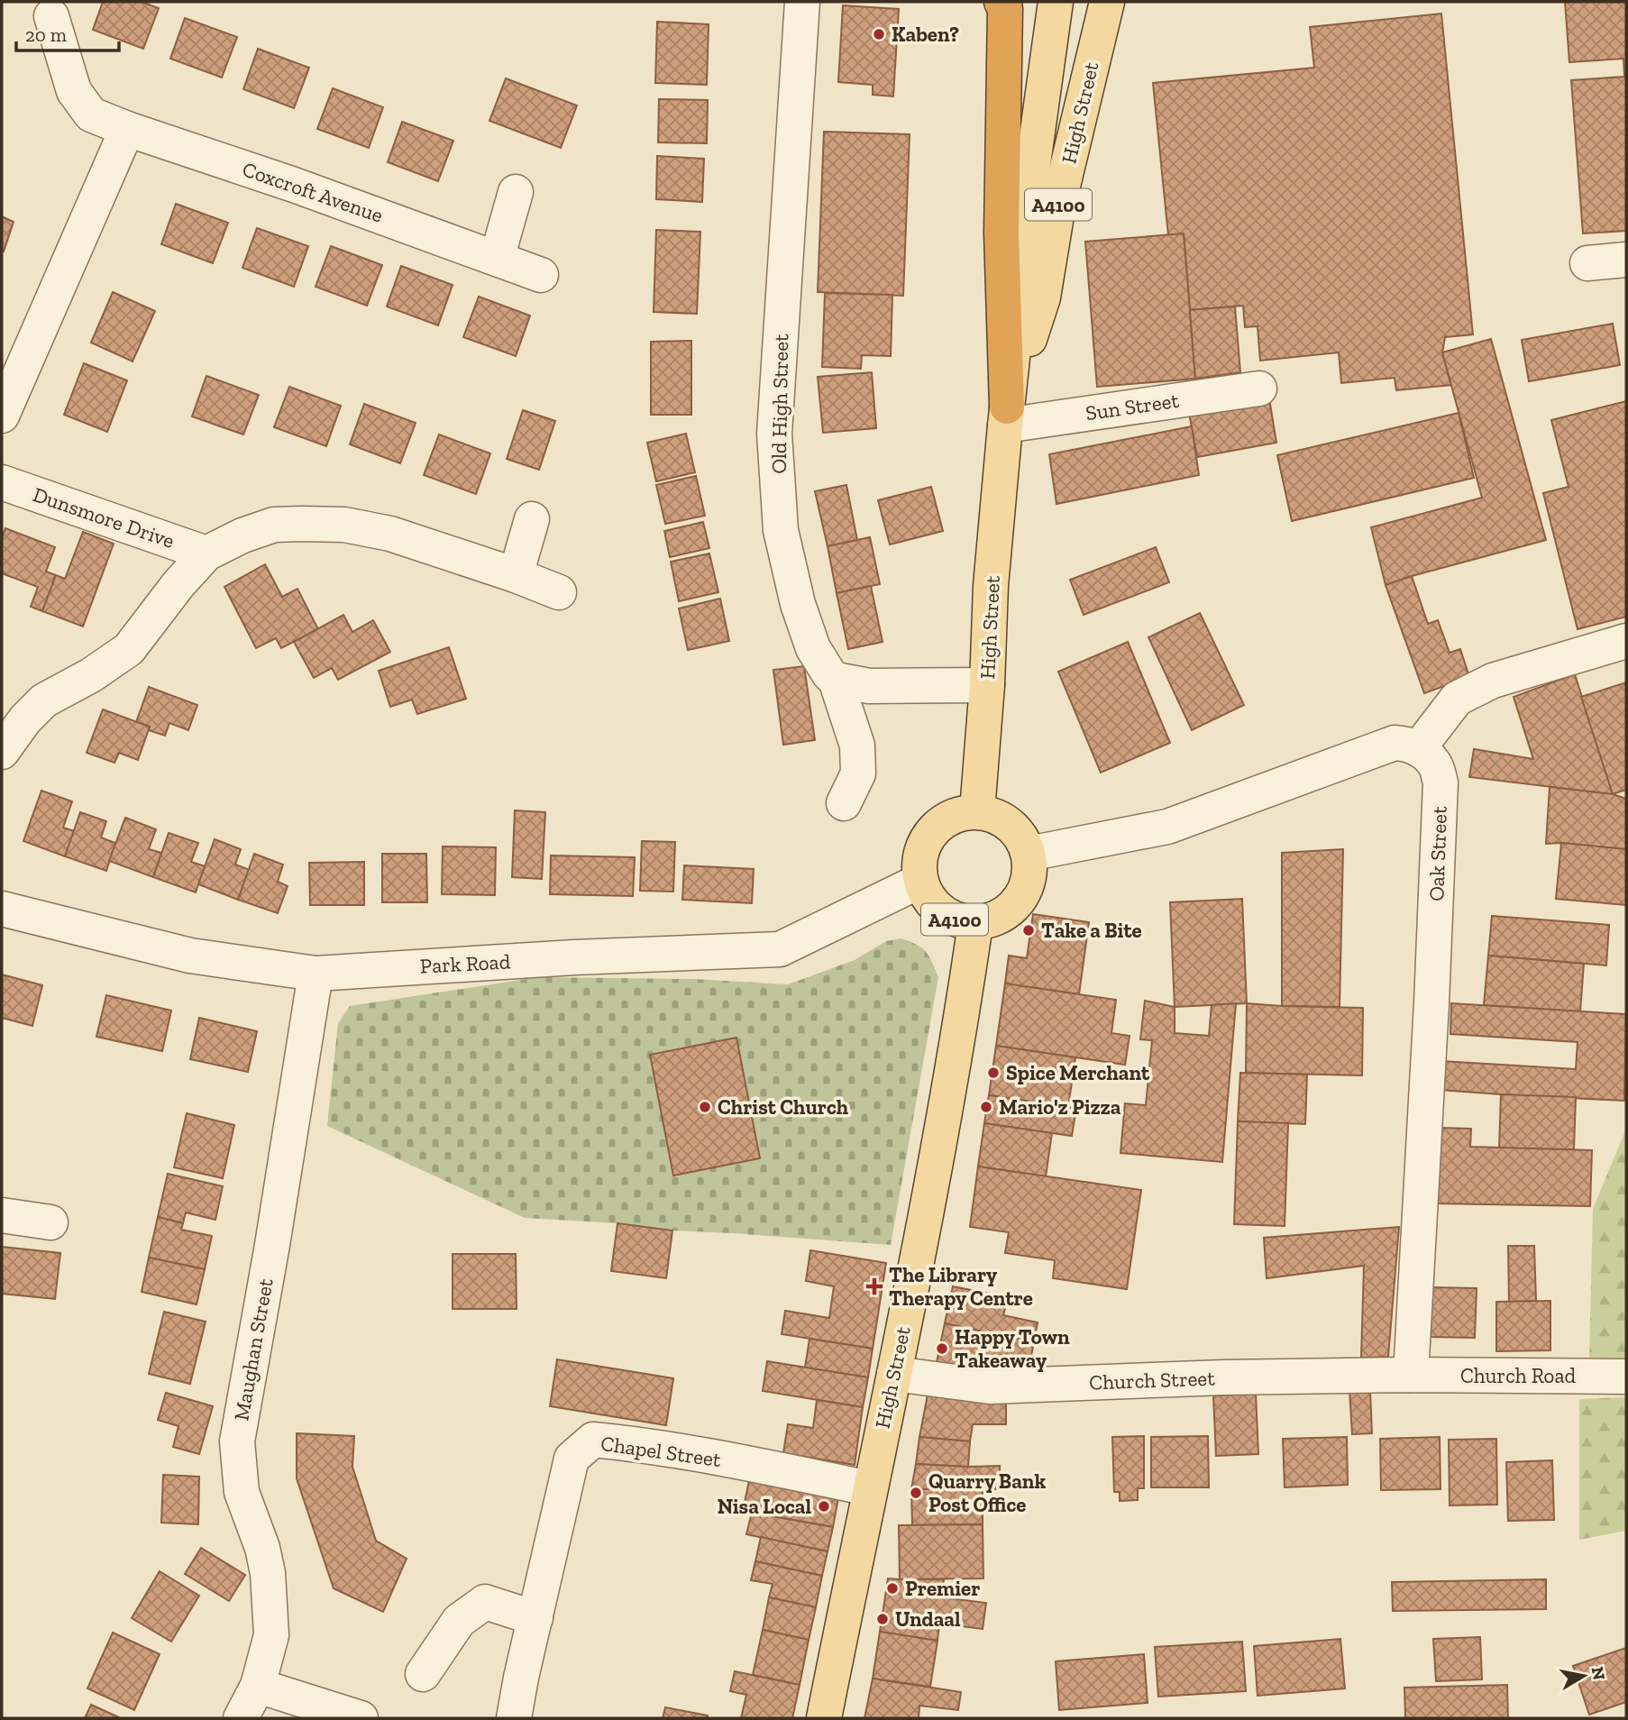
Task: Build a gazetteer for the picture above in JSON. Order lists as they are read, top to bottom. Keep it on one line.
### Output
{"streets":{"main road":["High Street","A4100"],"street":["Coxcroft Avenue","Old High Street","Sun Street","Dunsmore Drive","Oak Street","Park Road","Maughan Street","Church Road","Church Street","Chapel Street"]},"crossings":[["High Street","A4100"],["High Street","Sun Street"],["High Street","Park Road"],["High Street","Church Street"],["High Street","Chapel Street"],["A4100","Park Road"],["Oak Street","Church Road"],["Oak Street","Church Street"],["Park Road","Maughan Street"],["Church Road","Church Street"]],"places":{"other":["Kaben?","Take a Bite","Spice Merchant","Christ Church","Mario'z Pizza","Happy Town Takeaway","Quarry Bank Post Office","Nisa Local","Premier","Undaal"],"health":["The Library Therapy Centre"]},"scale_bar":"20 m","north":"right"}
